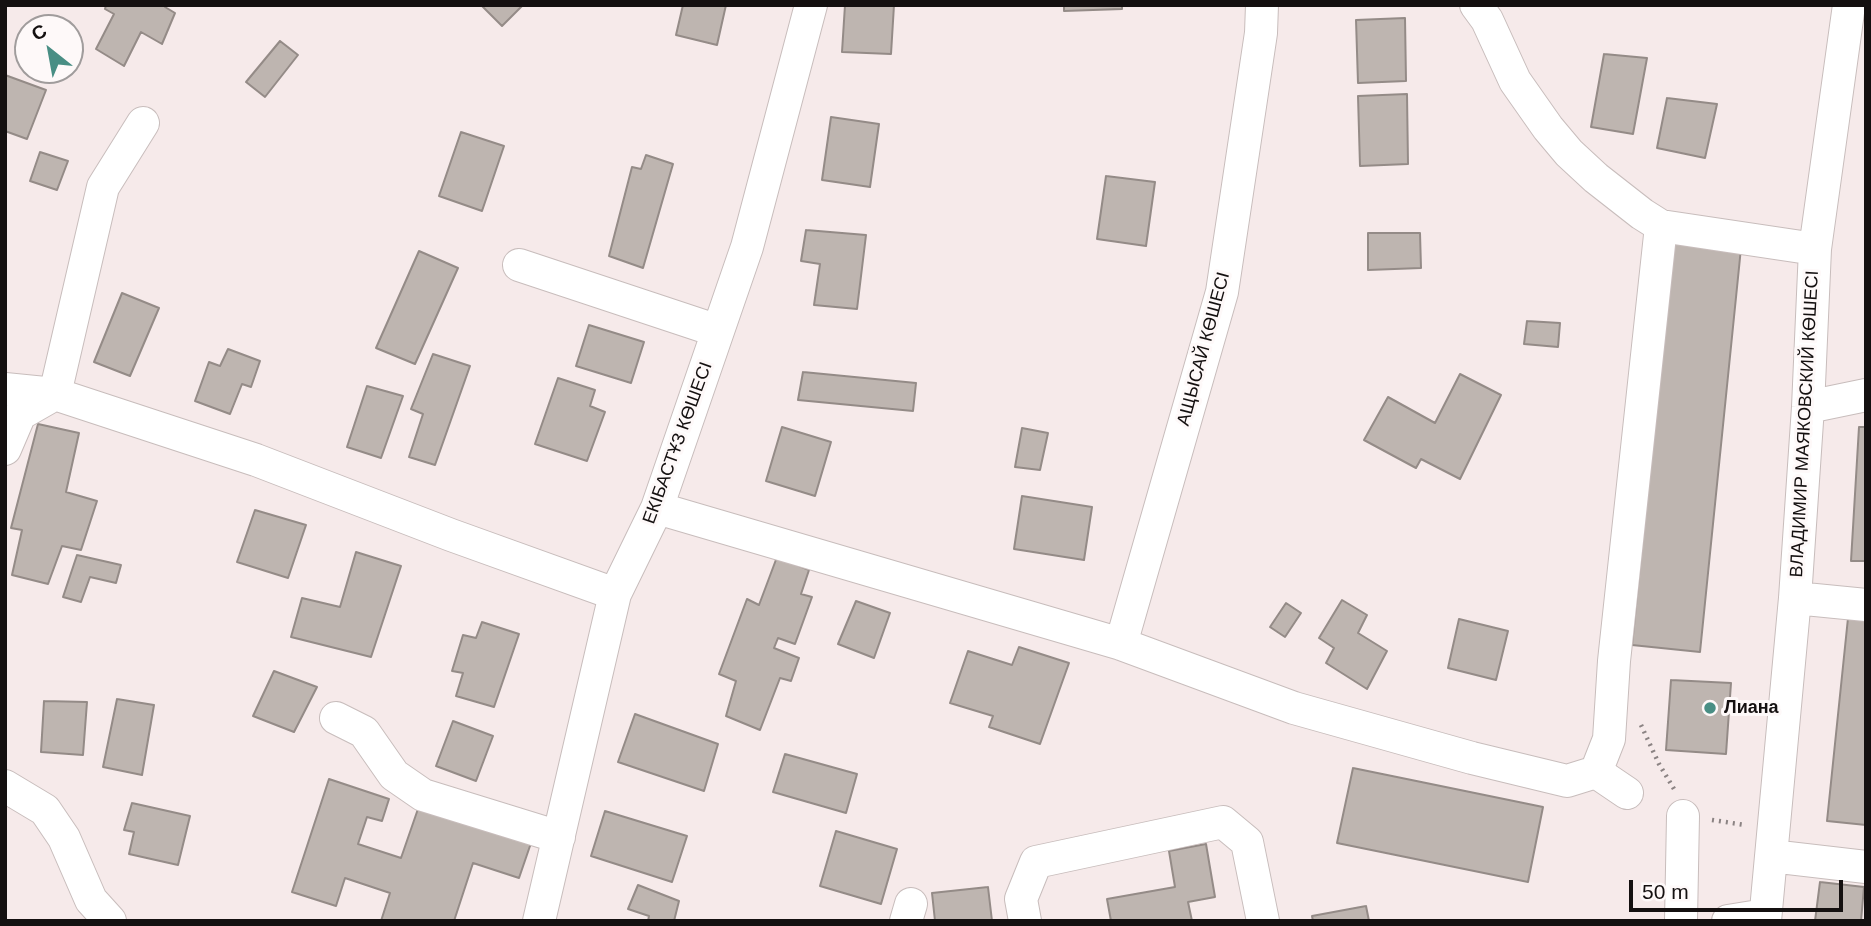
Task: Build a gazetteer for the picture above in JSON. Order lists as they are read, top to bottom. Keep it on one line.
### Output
{"streets":{"street":["АЩЫСАЙ КӨШЕСІ","ВЛАДИМИР МАЯКОВСКИЙ КӨШЕСІ","ЕКІБАСТҰЗ КӨШЕСІ"]},"places":["Лиана"],"scale_bar":"50 m","north":"top left"}
